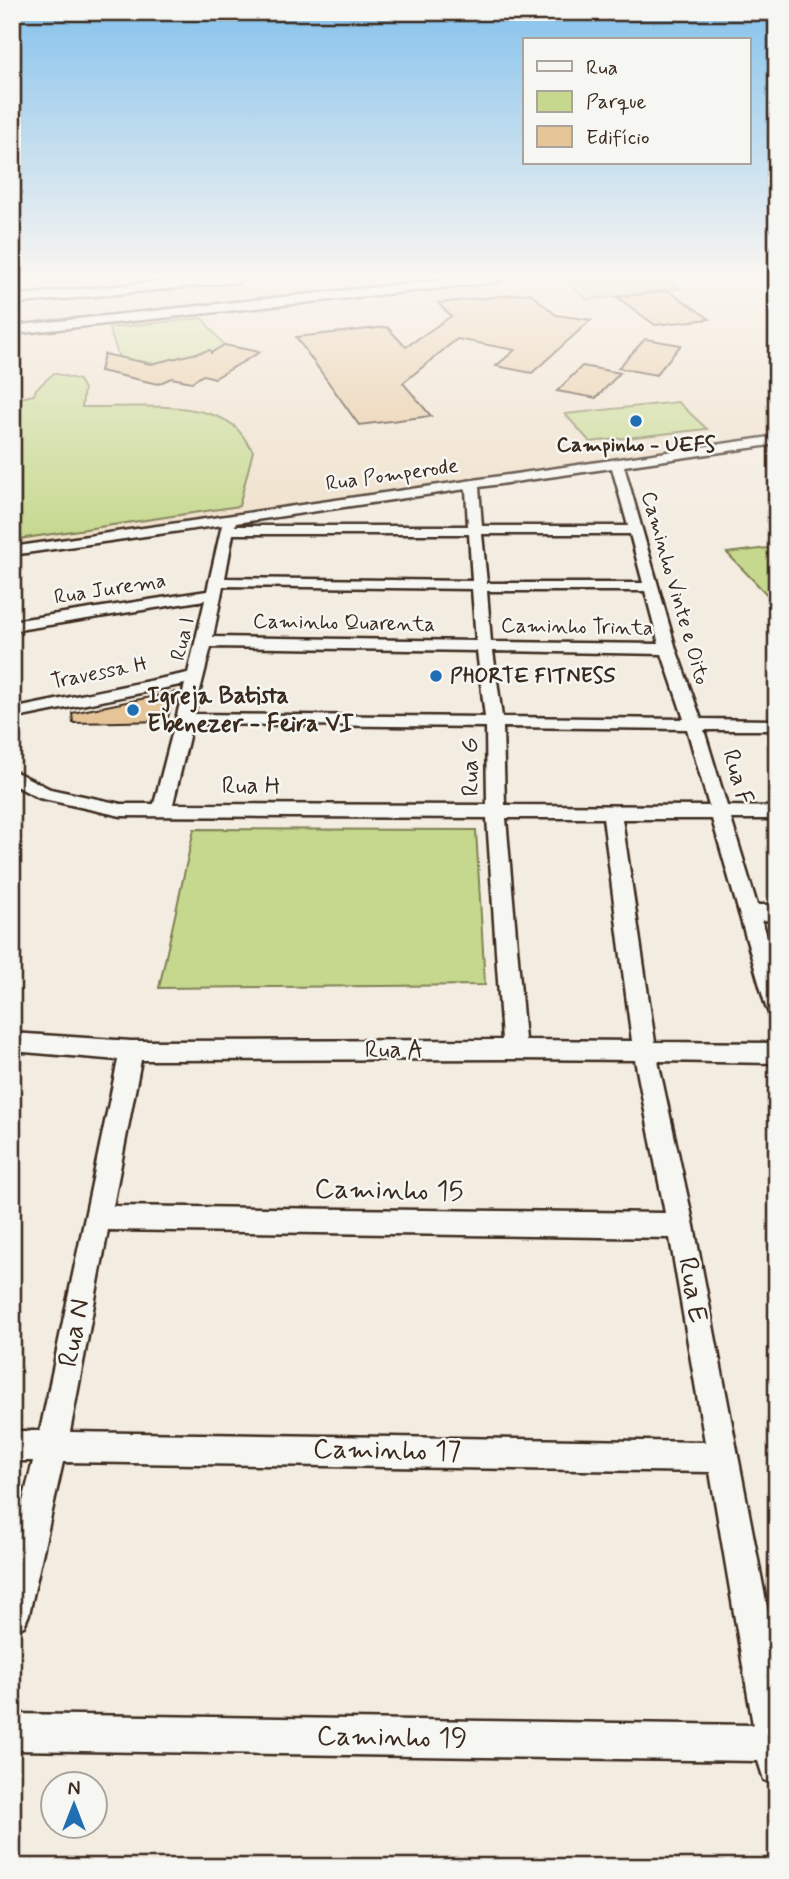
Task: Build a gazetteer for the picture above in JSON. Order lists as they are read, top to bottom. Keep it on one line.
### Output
{"streets":{"street":["Rua Pomperode","Caminho Vinte e Oito","Rua Jurema","Caminho Quarenta","Caminho Trinta","Rua I","Travessa H","Rua G","Rua F","Rua H","Rua A","Caminho 15","Rua E","Rua N","Caminho 17","Caminho 19"]},"crossings":[["Rua Pomperode","Caminho Vinte e Oito"],["Rua Pomperode","Rua I"],["Rua Pomperode","Rua G"],["Caminho Vinte e Oito","Rua Jurema"],["Caminho Vinte e Oito","Caminho Trinta"],["Caminho Vinte e Oito","Rua F"],["Rua Jurema","Rua I"],["Rua Jurema","Rua G"],["Caminho Quarenta","Caminho Trinta"],["Caminho Quarenta","Rua I"],["Caminho Quarenta","Rua G"],["Caminho Trinta","Rua G"],["Rua I","Travessa H"],["Rua I","Rua H"],["Rua G","Rua H"],["Rua G","Rua A"],["Rua F","Rua H"],["Rua H","Rua E"],["Rua A","Rua E"],["Rua A","Rua N"],["Caminho 15","Rua E"],["Caminho 15","Rua N"],["Rua E","Caminho 17"],["Rua E","Caminho 19"],["Rua N","Caminho 17"]],"places":["Campinho - UEFS","PHORTE FITNESS","Igreja Batista Ebenezer - Feira VI"],"legend":["Rua","Parque","Edifício"],"north":"top"}
